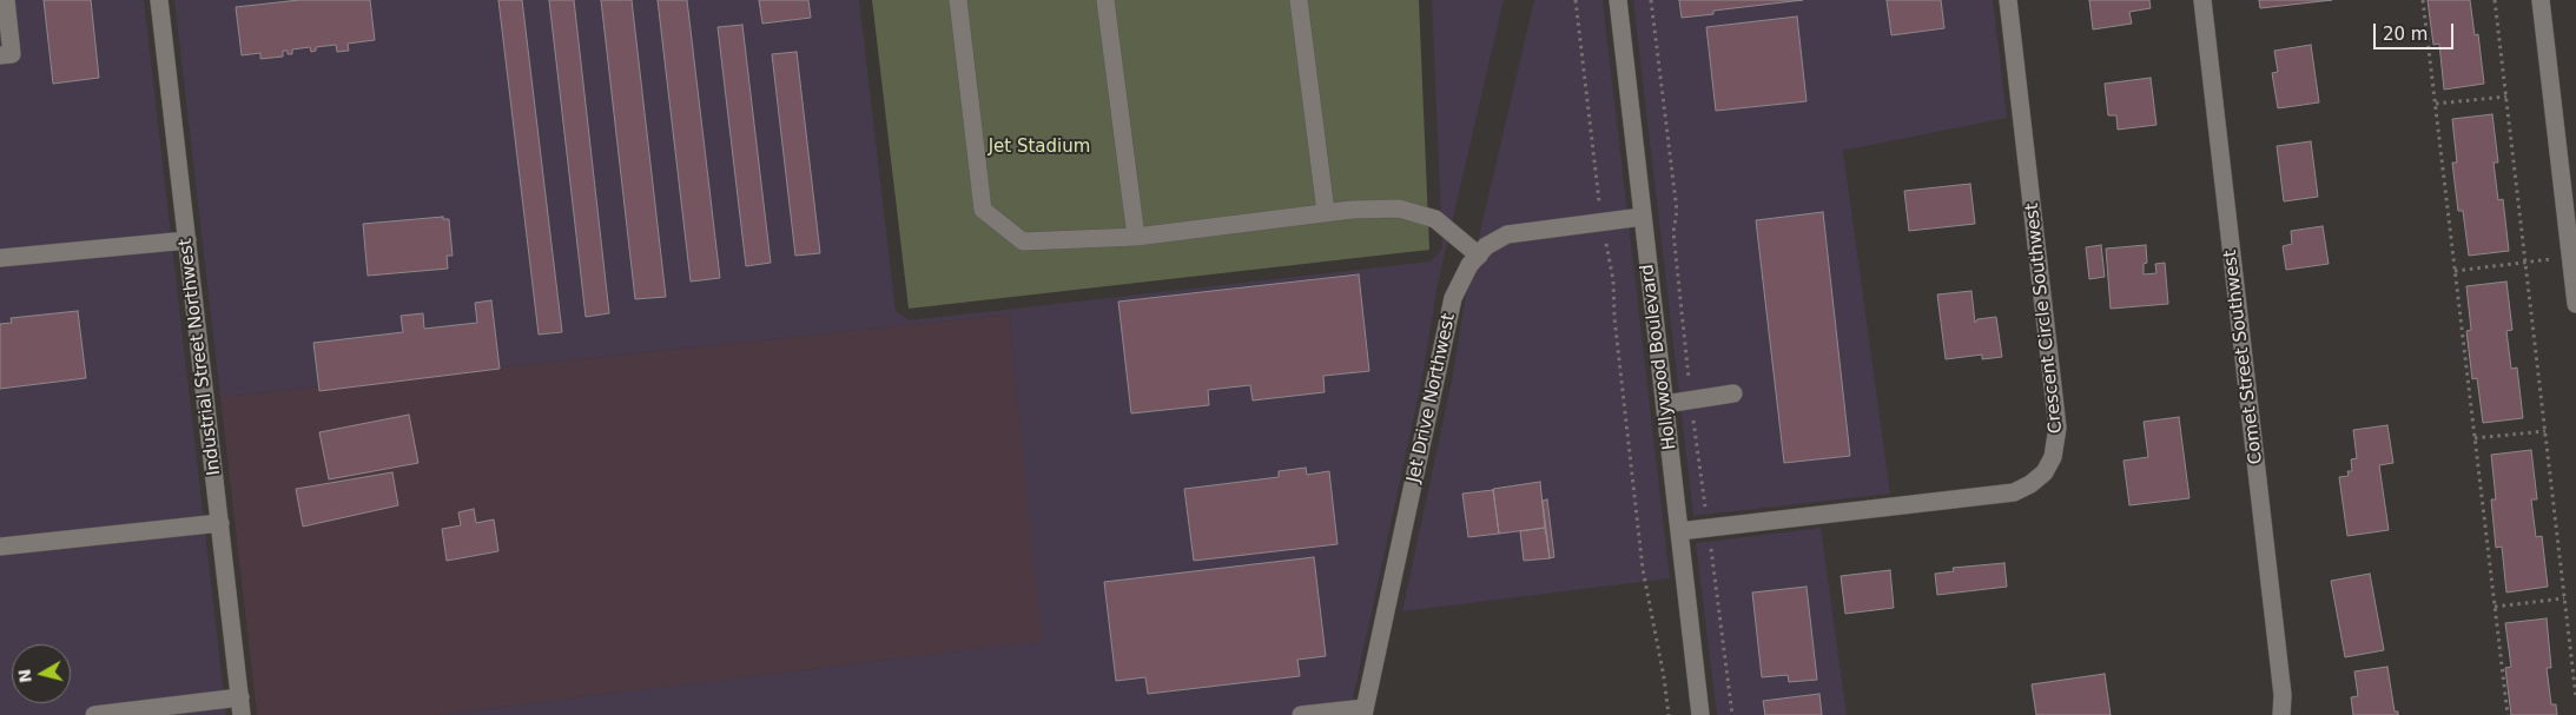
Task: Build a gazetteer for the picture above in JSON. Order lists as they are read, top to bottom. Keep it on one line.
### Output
{"streets":{"street":["Crescent Circle Southwest","Industrial Street Northwest","Hollywood Boulevard","Comet Street Southwest","Jet Drive Northwest"]},"crossings":[["Crescent Circle Southwest","Hollywood Boulevard"],["Hollywood Boulevard","Jet Drive Northwest"]],"parks":["Jet Stadium"],"scale_bar":"20 m","north":"left"}
